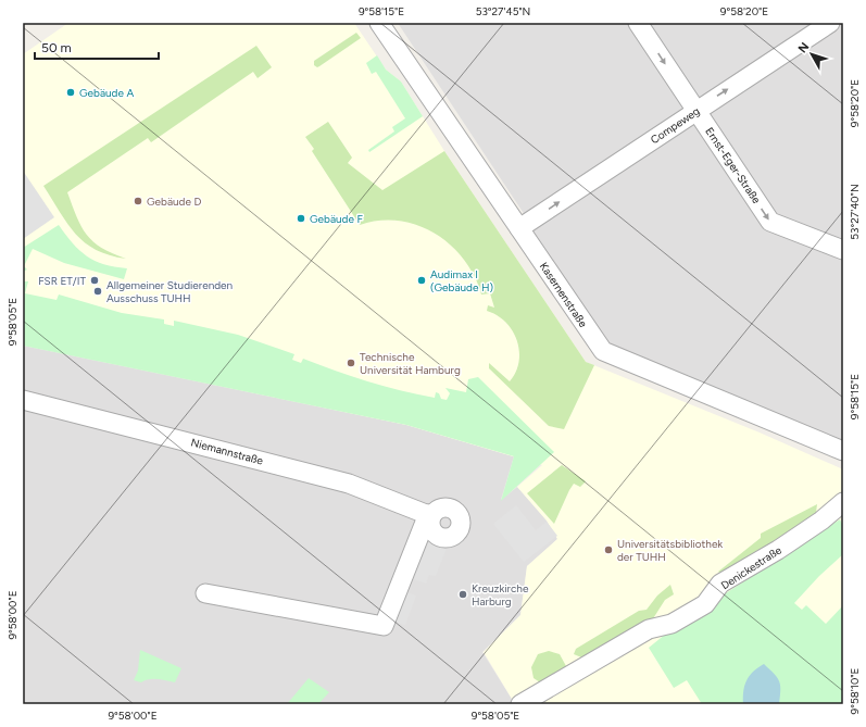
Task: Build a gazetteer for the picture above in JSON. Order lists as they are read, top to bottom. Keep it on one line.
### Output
{"streets":{"street":["Compeweg","Ernst-Eger-Straße","Kasernenstraße","Niemannstraße","Denickestraße"]},"crossings":[["Compeweg","Ernst-Eger-Straße"],["Compeweg","Kasernenstraße"]],"one_way":["Compeweg","Ernst-Eger-Straße"],"places":["Gebäude A","Gebäude D","Gebäude F","FSR ET/IT","Audimax I (Gebäude H)","Allgemeiner Studierenden Ausschuss TUHH","Technische Universität Hamburg","Universitätsbibliothek der TUHH","Kreuzkirche Harburg"],"scale_bar":"50 m","north":"top left","coordinates":["9°58'15\"E","53°27'45\"N","9°58'20\"E","53°27'40\"N","9°58'05\"E","9°58'00\"E","9°58'10\"E"]}
